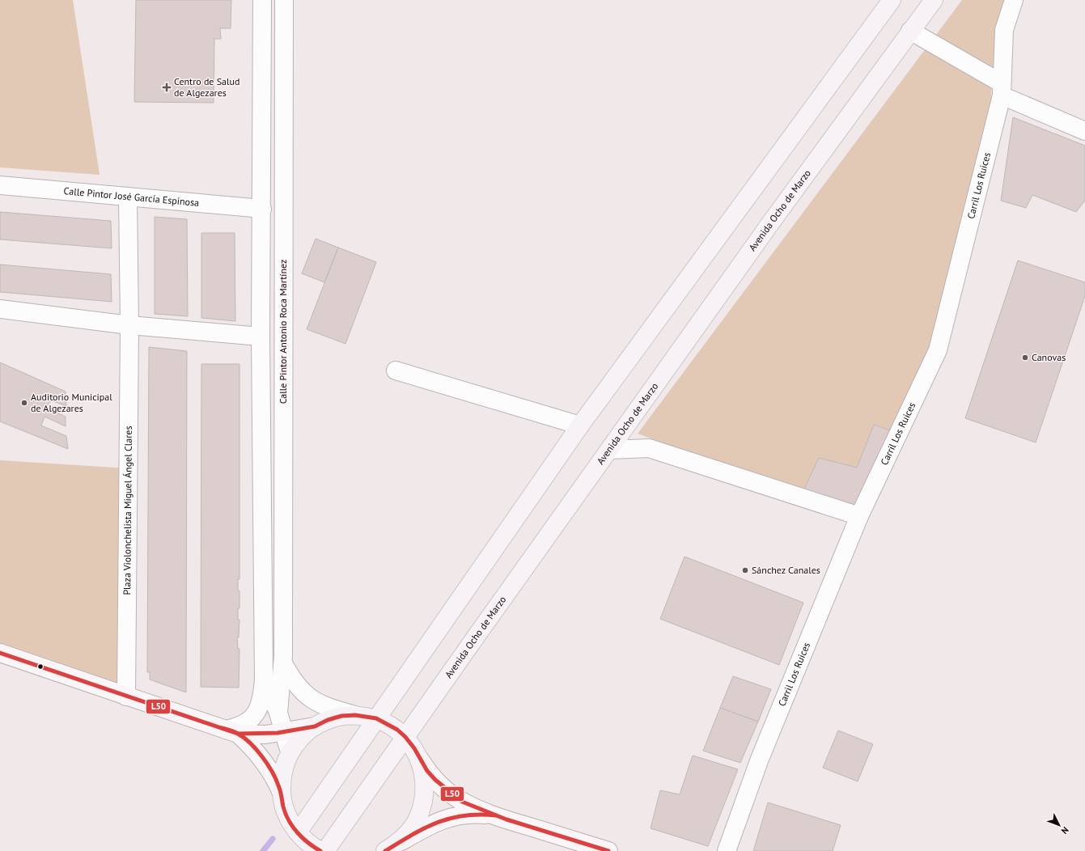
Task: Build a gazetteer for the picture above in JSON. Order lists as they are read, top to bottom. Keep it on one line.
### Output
{"streets":{"main road":["Avenida Ocho de Marzo"],"street":["Carril Los Ruices","Calle Pintor José García Espinosa","Calle Pintor Antonio Roca Martínez","Plaza Violonchelista Miguel Ángel Clares"]},"crossings":[["Calle Pintor José García Espinosa","Plaza Violonchelista Miguel Ángel Clares"]],"places":{"health":["Centro de Salud de Algezares"],"other":["Canovas","Auditorio Municipal de Algezares","Sánchez Canales"]},"lines":["transit line L50"],"north":"bottom right"}
